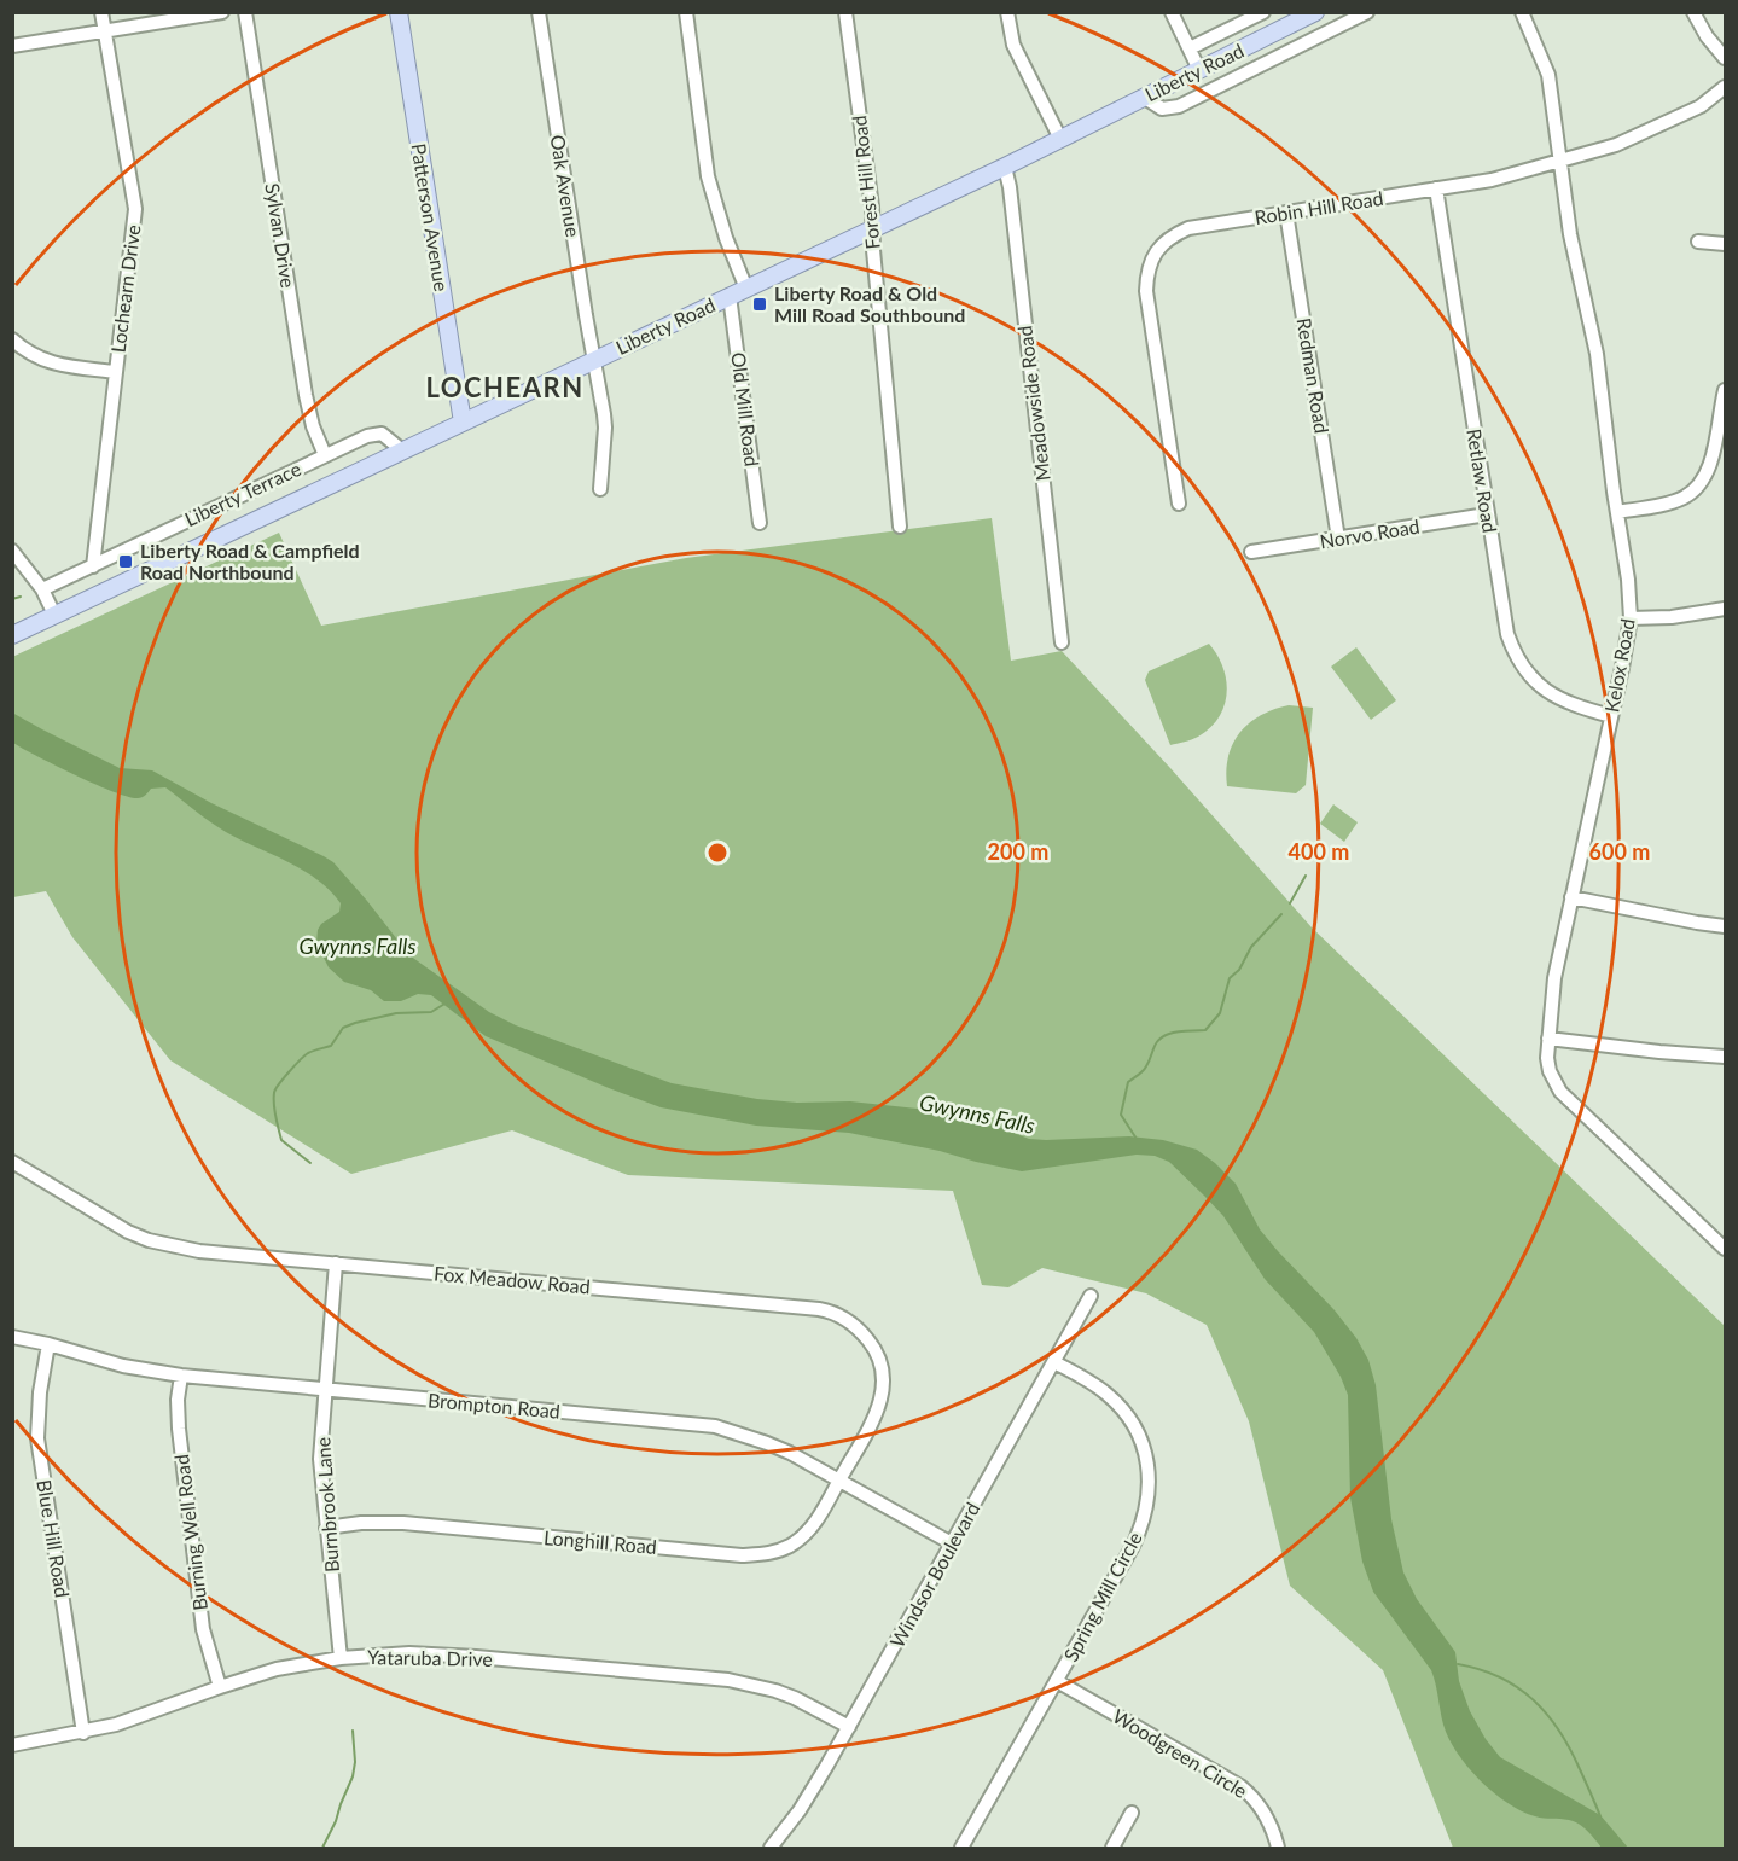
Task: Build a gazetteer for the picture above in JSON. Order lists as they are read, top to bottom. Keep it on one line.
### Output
{"streets":{"main road":["Liberty Road","Patterson Avenue"],"street":["Forest Hill Road","Oak Avenue","Robin Hill Road","Sylvan Drive","Lochearn Drive","Redman Road","Meadowside Road","Old Mill Road","Retlaw Road","Liberty Terrace","Norvo Road","Kelox Road","Fox Meadow Road","Brompton Road","Burnbrook Lane","Burning Well Road","Blue Hill Road","Longhill Road","Windsor Boulevard","Spring Mill Circle","Yataruba Drive","Woodgreen Circle"]},"crossings":[["Liberty Road","Forest Hill Road"],["Liberty Road","Oak Avenue"],["Liberty Road","Patterson Avenue"],["Liberty Road","Meadowside Road"],["Liberty Road","Old Mill Road"],["Liberty Road","Liberty Terrace"],["Robin Hill Road","Redman Road"],["Robin Hill Road","Retlaw Road"],["Robin Hill Road","Kelox Road"],["Sylvan Drive","Liberty Terrace"],["Lochearn Drive","Liberty Terrace"],["Redman Road","Norvo Road"],["Retlaw Road","Norvo Road"],["Retlaw Road","Kelox Road"],["Fox Meadow Road","Brompton Road"],["Fox Meadow Road","Burnbrook Lane"],["Fox Meadow Road","Longhill Road"],["Brompton Road","Burnbrook Lane"],["Brompton Road","Burning Well Road"],["Brompton Road","Blue Hill Road"],["Brompton Road","Longhill Road"],["Brompton Road","Windsor Boulevard"],["Burnbrook Lane","Longhill Road"],["Burnbrook Lane","Yataruba Drive"],["Burning Well Road","Yataruba Drive"],["Blue Hill Road","Yataruba Drive"],["Windsor Boulevard","Spring Mill Circle"],["Windsor Boulevard","Yataruba Drive"],["Spring Mill Circle","Woodgreen Circle"]],"districts":["LOCHEARN"],"water":["Gwynns Falls"],"places":{"transit":["Liberty Road & Old Mill Road Southbound","Liberty Road & Campfield Road Northbound"]},"rings":["200 m","400 m","600 m"]}
